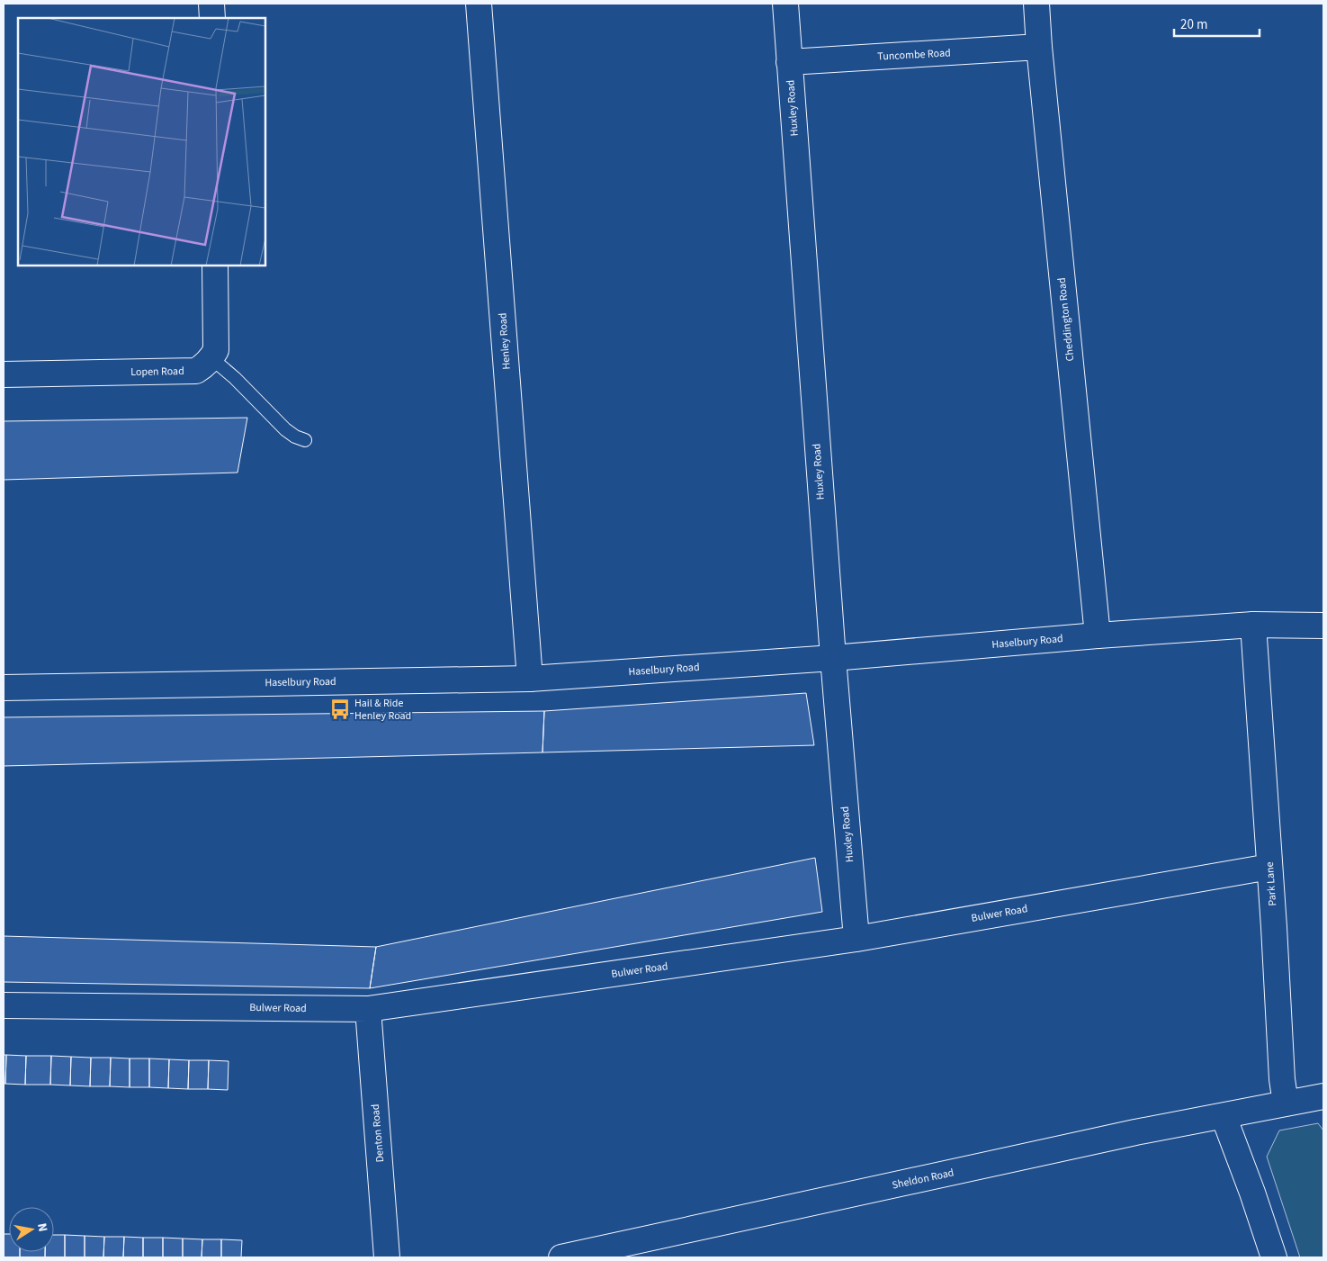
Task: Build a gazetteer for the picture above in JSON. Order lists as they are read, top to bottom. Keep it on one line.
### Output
{"streets":{"street":["Tuncombe Road","Huxley Road","Cheddington Road","Henley Road","Lopen Road","Haselbury Road","Park Lane","Bulwer Road","Denton Road","Sheldon Road"]},"crossings":[["Tuncombe Road","Huxley Road"],["Tuncombe Road","Cheddington Road"],["Huxley Road","Haselbury Road"],["Huxley Road","Bulwer Road"],["Cheddington Road","Haselbury Road"],["Henley Road","Haselbury Road"],["Haselbury Road","Park Lane"],["Park Lane","Bulwer Road"],["Park Lane","Sheldon Road"],["Bulwer Road","Denton Road"]],"places":{"bus stop":["Hail & Ride Henley Road"]},"scale_bar":"20 m","north":"right"}
